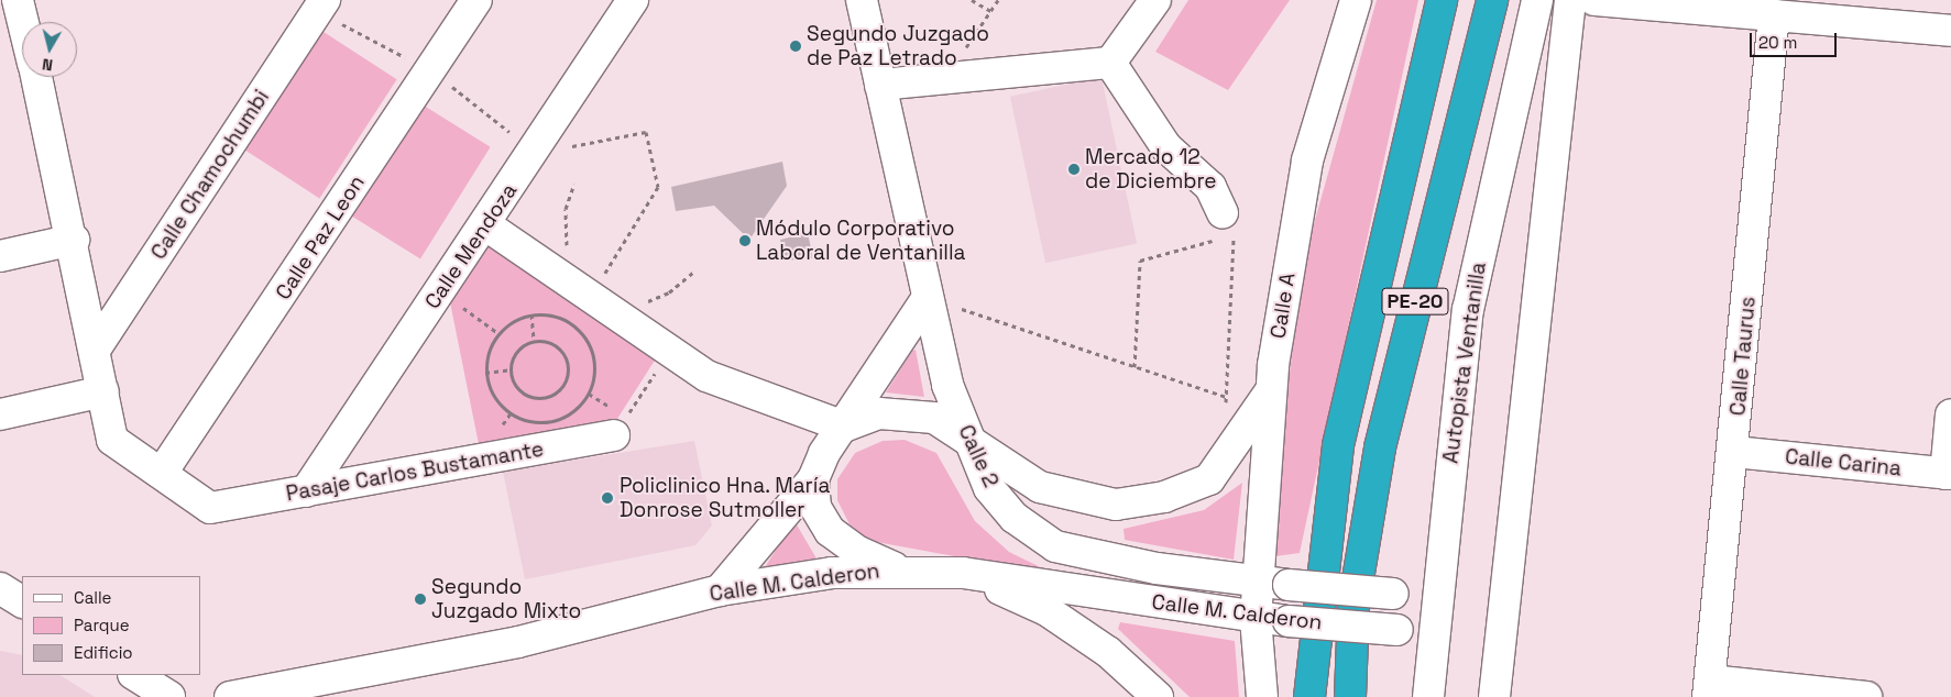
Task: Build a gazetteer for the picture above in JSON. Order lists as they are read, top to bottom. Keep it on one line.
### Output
{"streets":{"highway":["PE-20"],"street":["Calle Chamochumbi","Calle Paz Leon","Calle Mendoza","Calle A","Calle Taurus","Autopista Ventanilla","Calle 2","Calle Carina","Pasaje Carlos Bustamante","Calle M. Calderon"]},"crossings":[["Calle Paz Leon","Pasaje Carlos Bustamante"],["Calle Mendoza","Pasaje Carlos Bustamante"],["Calle A","Calle 2"],["Calle A","Calle M. Calderon"],["Calle Taurus","Calle Carina"],["Autopista Ventanilla","Calle 2"],["Autopista Ventanilla","Calle M. Calderon"]],"places":["Segundo Juzgado de Paz Letrado","Mercado 12 de Diciembre","Módulo Corporativo Laboral de Ventanilla","Policlinico Hna. María Donrose Sutmoller","Segundo Juzgado Mixto"],"legend":["Calle","Parque","Edificio"],"scale_bar":"20 m","north":"bottom"}
